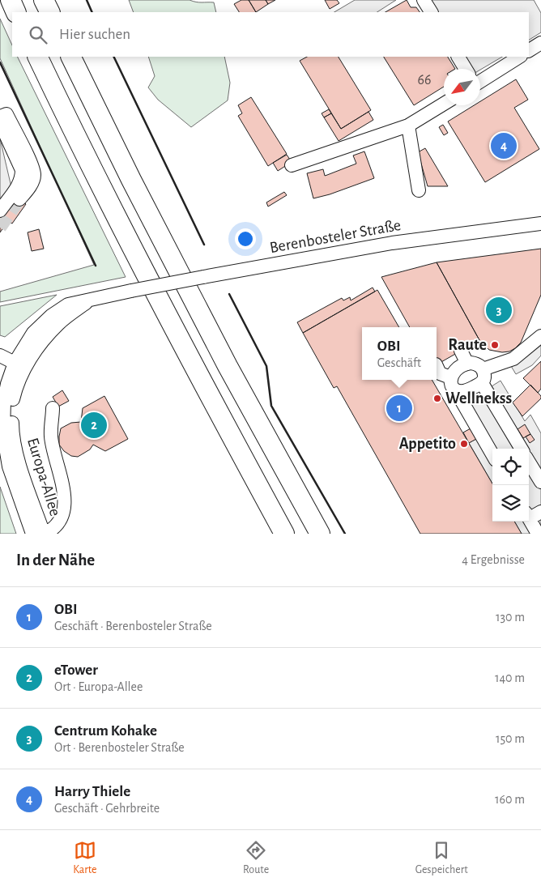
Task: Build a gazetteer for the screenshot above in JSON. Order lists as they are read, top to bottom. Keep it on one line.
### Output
{"streets":{"street":["Berenbosteler Straße","Europa-Allee"]},"crossings":[["Berenbosteler Straße","Europa-Allee"]],"places":["Raute","Wellnekss","Appetito"],"house_numbers":["66"],"north":"bottom left","page":{"search":"Hier suchen","pins":["4","3","1","2"],"popup":["OBI","Geschäft"],"heading":["In der Nähe","4 Ergebnisse"],"list":[{"mark":"1","name":"OBI","note":"Geschäft · Berenbosteler Straße","value":"130 m"},{"mark":"2","name":"eTower","note":"Ort · Europa-Allee","value":"140 m"},{"mark":"3","name":"Centrum Kohake","note":"Ort · Berenbosteler Straße","value":"150 m"},{"mark":"4","name":"Harry Thiele","note":"Geschäft · Gehrbreite","value":"160 m"}],"nav":["Karte","Route","Gespeichert"]}}
